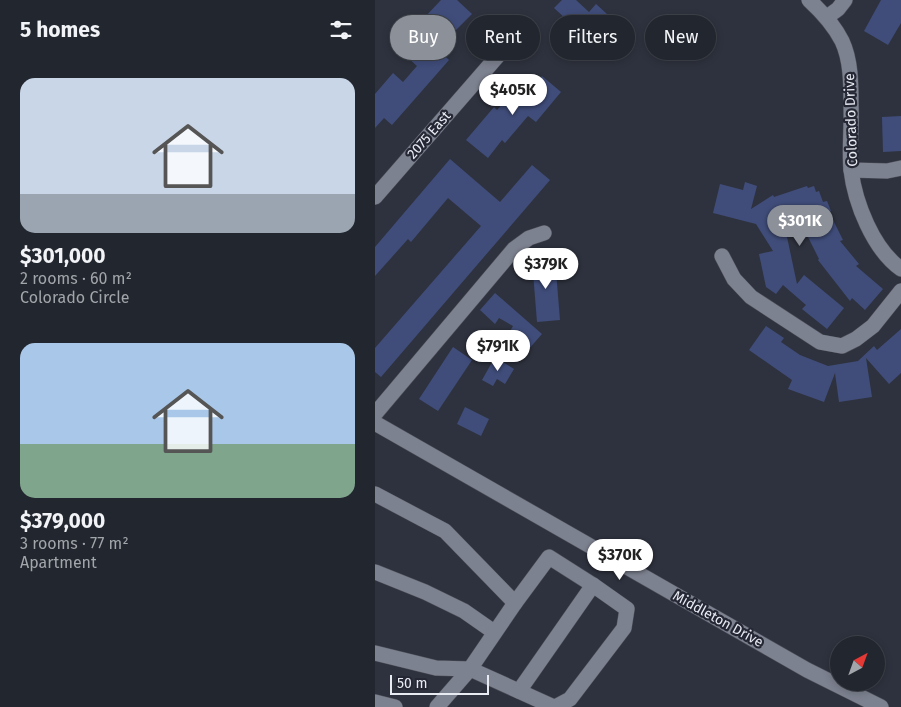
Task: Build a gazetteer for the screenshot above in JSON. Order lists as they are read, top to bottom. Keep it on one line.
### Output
{"streets":{"street":["Colorado Drive","2075 East","Middleton Drive"]},"scale_bar":"50 m","north":"top right","page":{"heading":"5 homes","chip":["Buy","Rent","Filters","New"],"list":[{"name":"$301,000","note":"2 rooms · 60 m² · Colorado Circle"},{"name":"$379,000","note":"3 rooms · 77 m² · Apartment"}],"price":["$405K","$301K","$379K","$791K","$370K"],"scale":"50 m"}}
